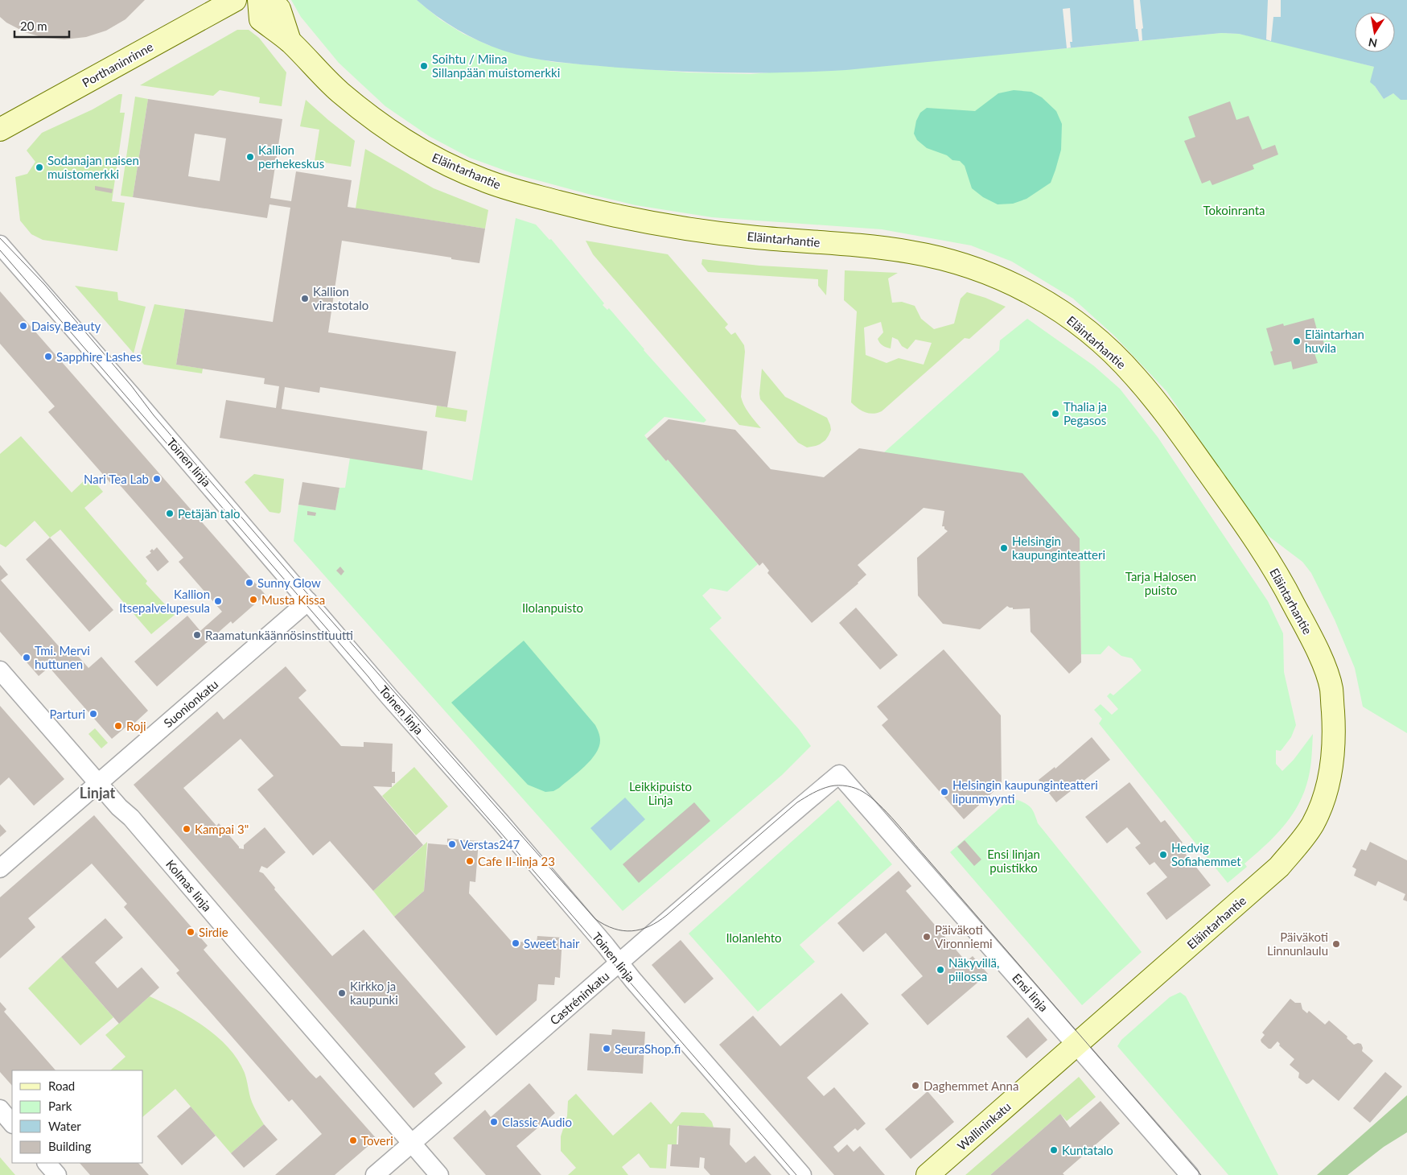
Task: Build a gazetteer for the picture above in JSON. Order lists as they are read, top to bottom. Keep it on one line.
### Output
{"streets":{"main road":["Porthaninrinne","Eläintarhantie","Wallininkatu"],"street":["Toinen linja","Suonionkatu","Kolmas linja","Ensi linja","Castréninkatu"]},"crossings":[["Eläintarhantie","Ensi linja"],["Eläintarhantie","Wallininkatu"],["Toinen linja","Suonionkatu"],["Toinen linja","Castréninkatu"],["Suonionkatu","Kolmas linja"],["Kolmas linja","Castréninkatu"],["Ensi linja","Castréninkatu"],["Ensi linja","Wallininkatu"]],"districts":["Linjat"],"parks":["Tokoinranta","Tarja Halosen puisto","Ilolanpuisto","Leikkipuisto Linja","Ensi linjan puistikko","Ilolanlehto"],"places":["Soihtu / Miina Sillanpään muistomerkki","Kallion perhekeskus","Sodanajan naisen muistomerkki","Kallion virastotalo","Daisy Beauty","Eläintarhan huvila","Sapphire Lashes","Thalia ja Pegasos","Nari Tea Lab","Petäjän talo","Helsingin kaupunginteatteri","Sunny Glow","Musta Kissa","Kallion Itsepalvelupesula","Raamatunkäännösinstituutti","Tmi. Mervi huttunen","Parturi","Roji","Helsingin kaupunginteatteri lipunmyynti","Kampai 3\"","Verstas247","Hedvig Sofiahemmet","Cafe II-linja 23","Sirdie","Päiväkoti Vironniemi","Sweet hair","Päiväkoti Linnunlaulu","Näkyvillä, piilossa","Kirkko ja kaupunki","SeuraShop.fi","Daghemmet Anna","Classic Audio","Toveri","Kuntatalo"],"legend":["Road","Park","Water","Building"],"scale_bar":"20 m","north":"bottom"}
